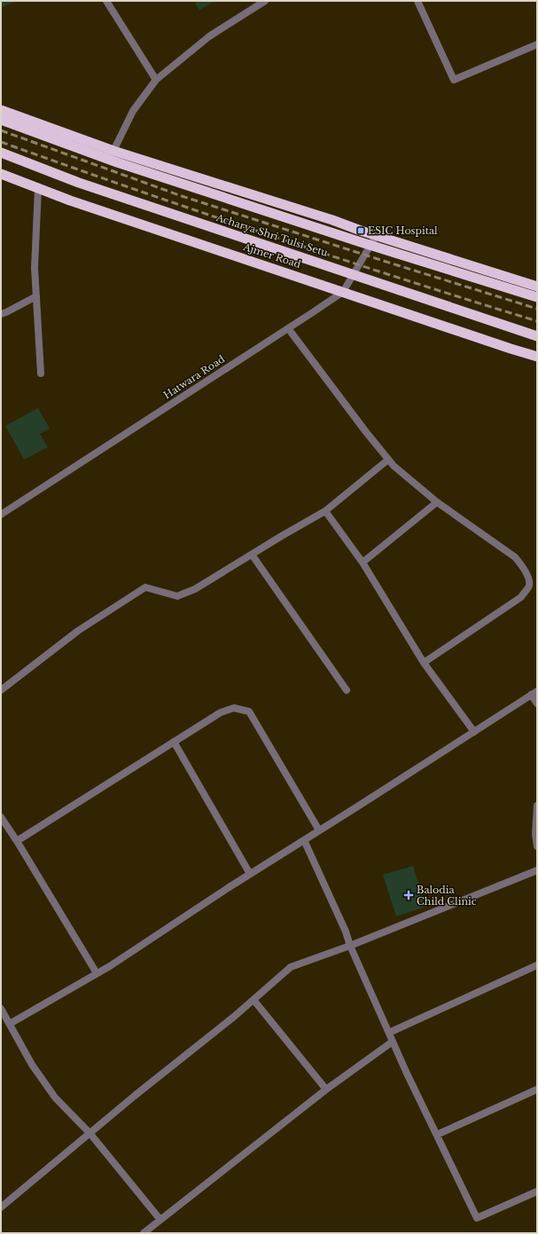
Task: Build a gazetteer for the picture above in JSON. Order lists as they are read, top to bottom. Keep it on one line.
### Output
{"streets":{"highway":["Acharya Shri Tulsi Setu","Ajmer Road"],"street":["Hatwara Road"]},"crossings":[["Ajmer Road","Hatwara Road"]],"places":{"transit":["ESIC Hospital"],"health":["Balodia Child Clinic"]}}
